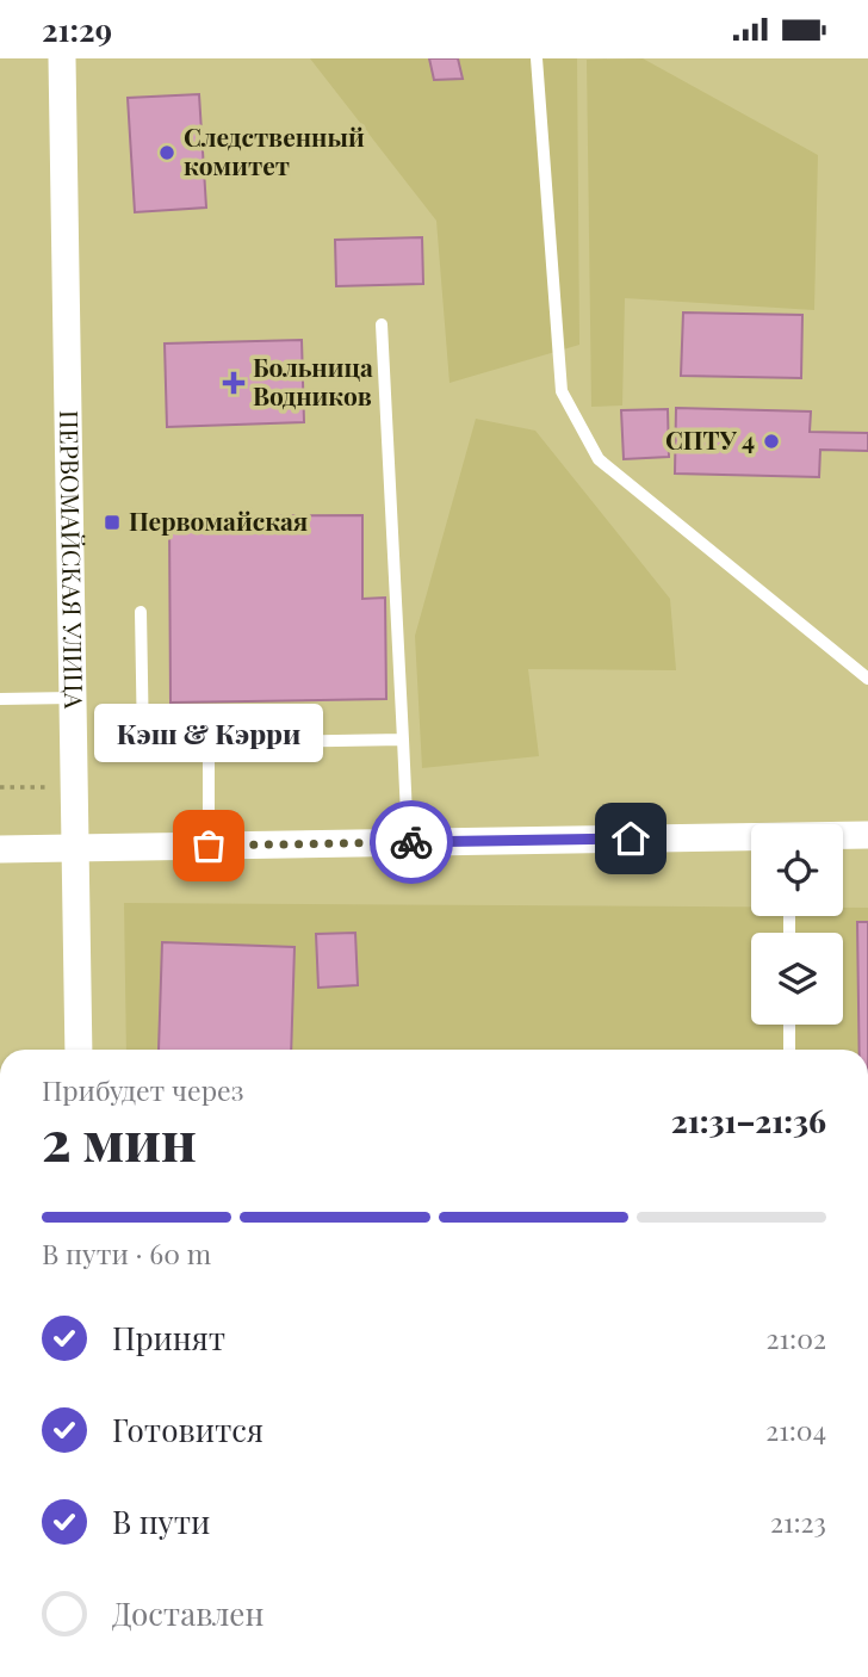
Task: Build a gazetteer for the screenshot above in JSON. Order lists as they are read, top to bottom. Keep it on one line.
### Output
{"streets":{"street":["ПЕРВОМАЙСКАЯ УЛИЦА"]},"places":{"other":["Следственный комитет","СПТУ 4","Кэш & Кэрри"],"health":["Больница Водников"],"transit":["Первомайская"]},"page":{"status":"21:29","bubble":"Кэш & Кэрри","heading":["2 мин","Прибудет через","21:31–21:36"],"bar":"В пути · 60 m","list":[["Принят","21:02"],["Готовится","21:04"],["В пути","21:23"],"Доставлен"]}}
